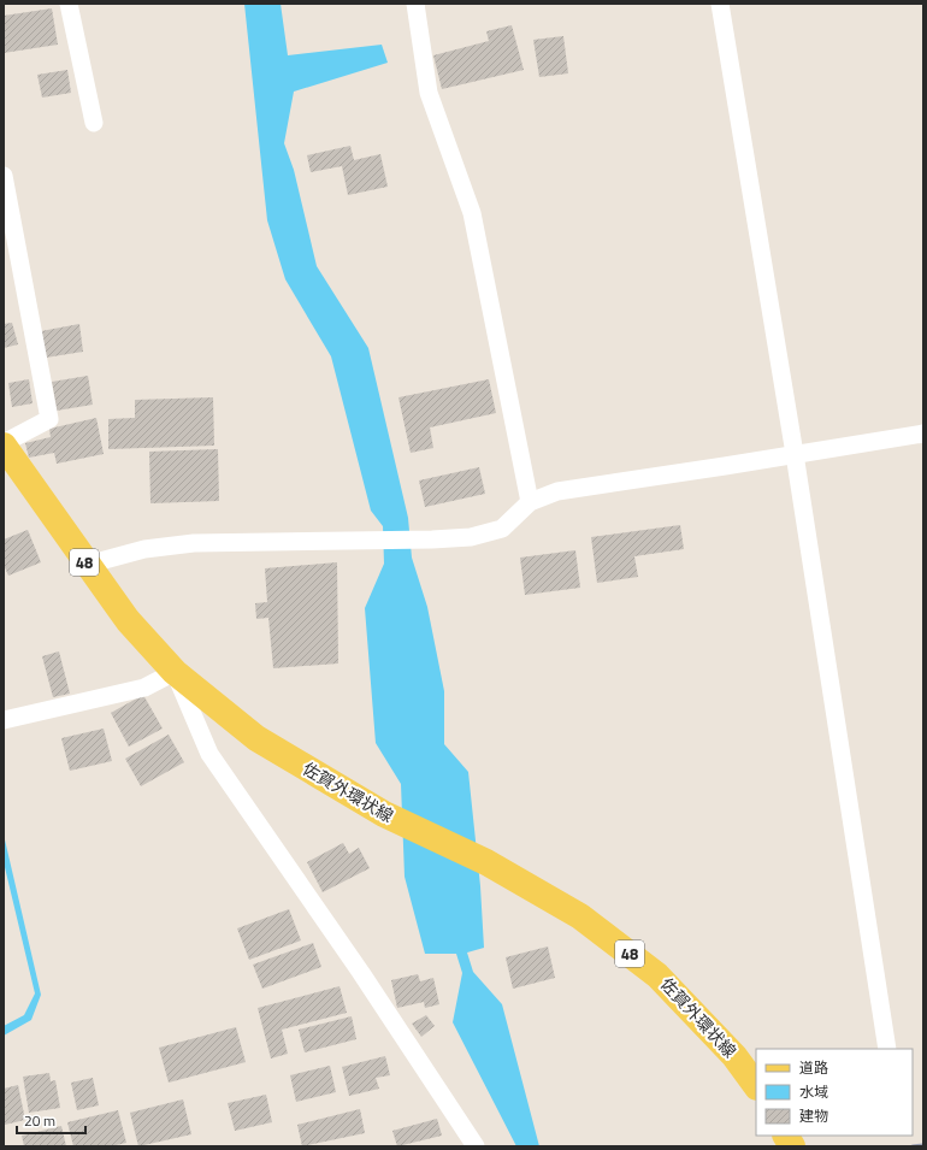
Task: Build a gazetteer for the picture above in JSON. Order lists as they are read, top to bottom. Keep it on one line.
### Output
{"streets":{"main road":["48","佐賀外環状線"]},"legend":["道路","水域","建物"],"scale_bar":"20 m"}
